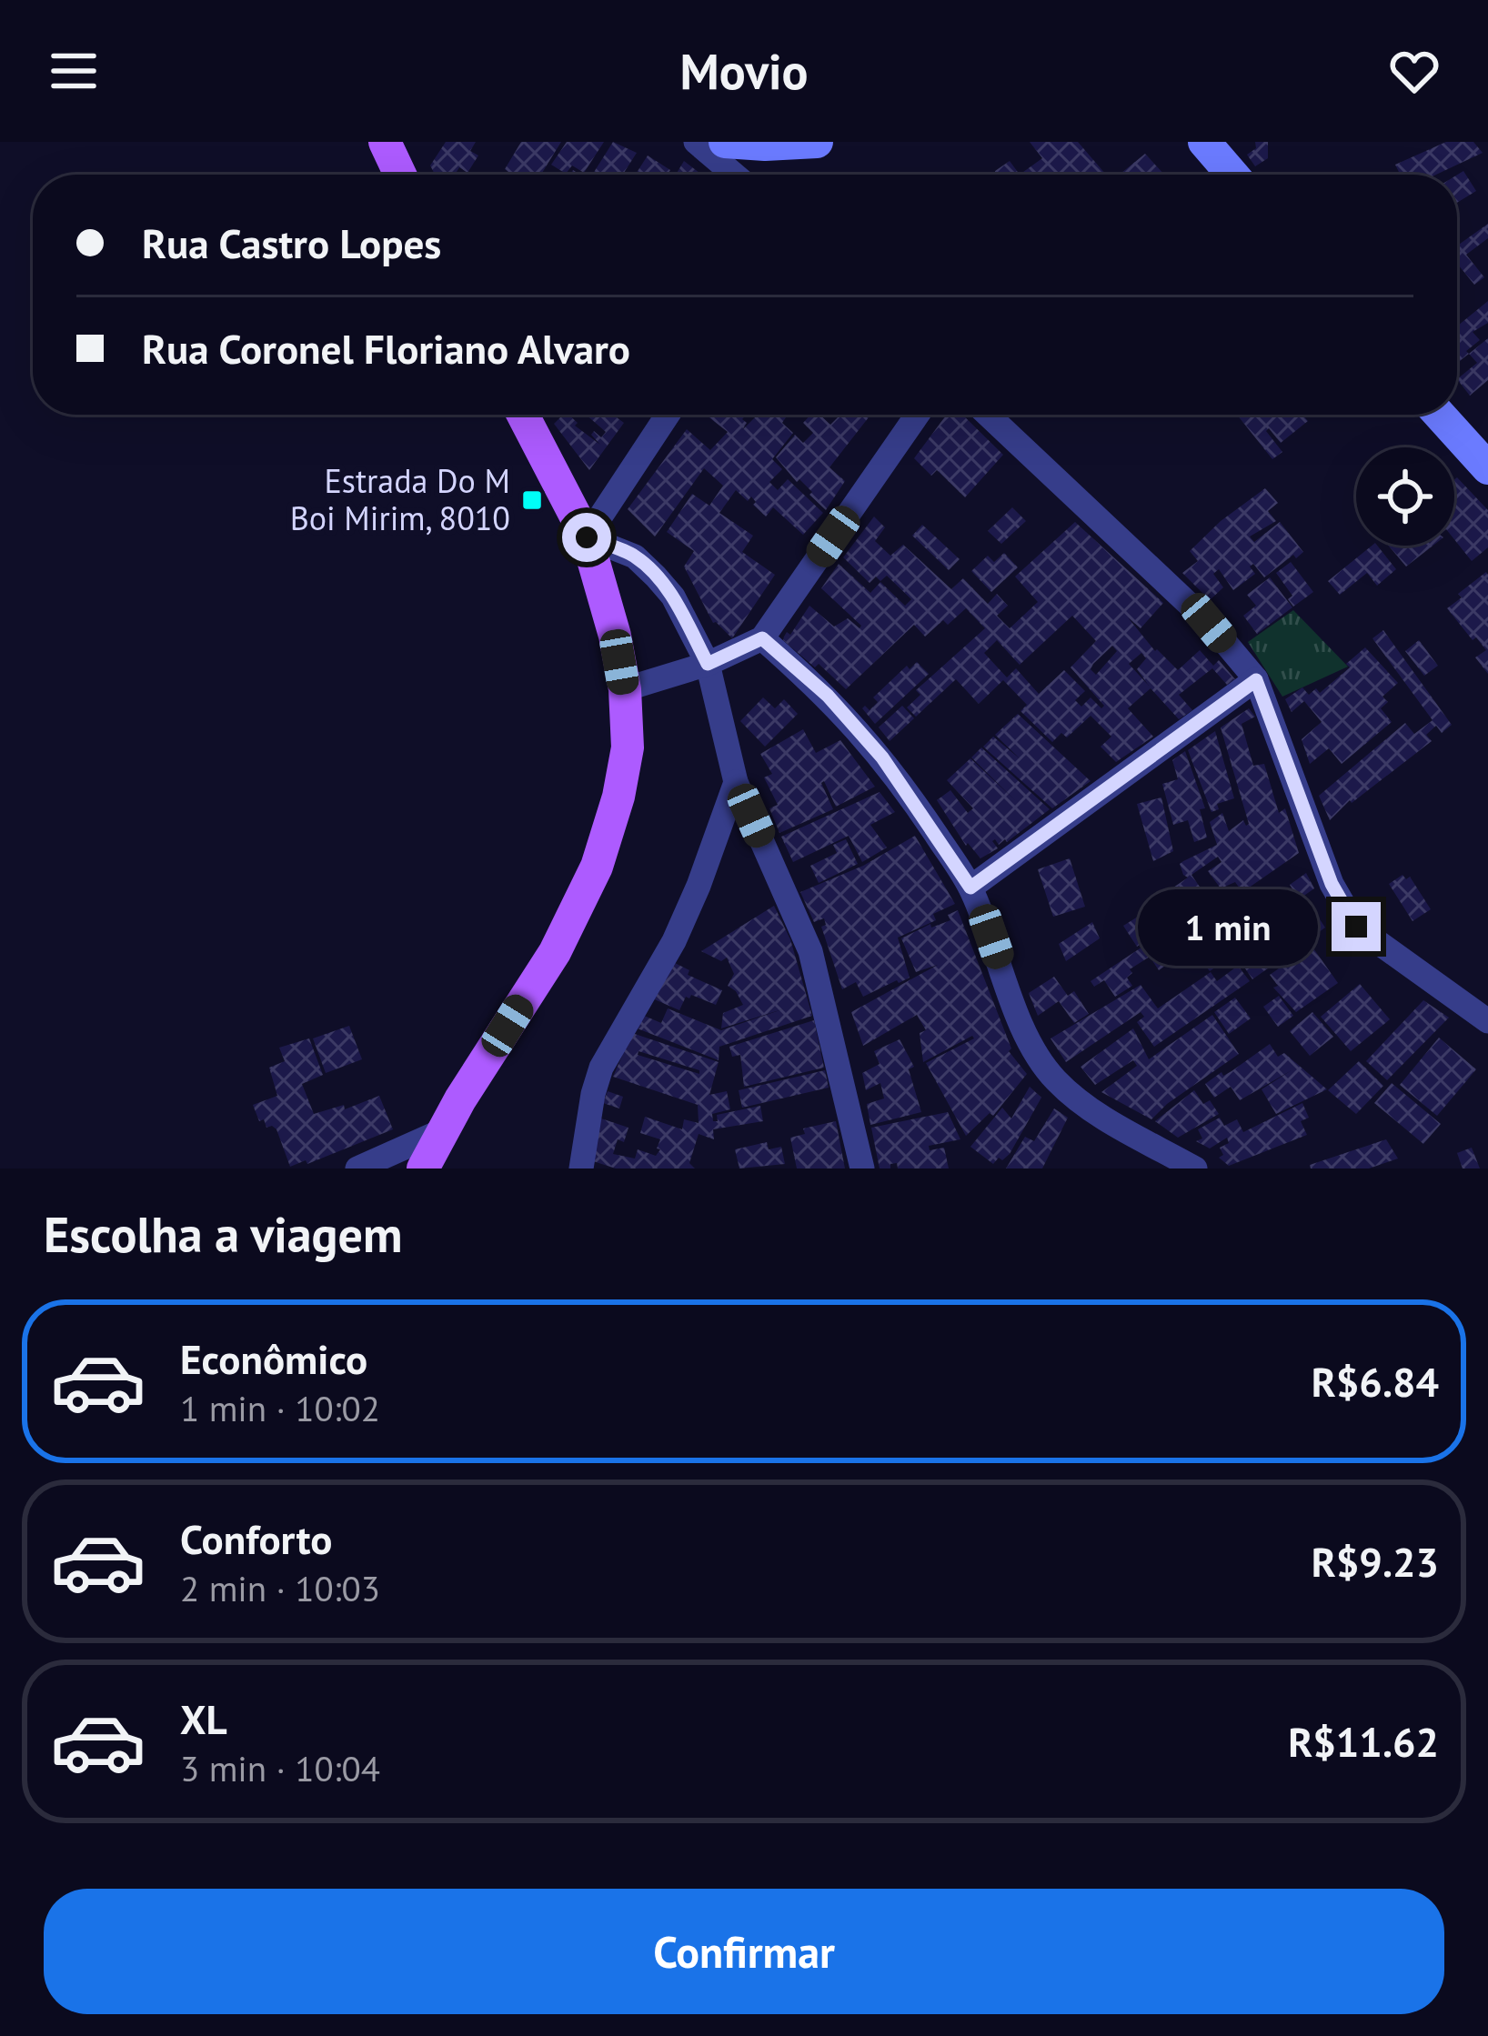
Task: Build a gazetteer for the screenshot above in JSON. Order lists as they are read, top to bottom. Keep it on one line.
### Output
{"places":{"transit":["Estrada Do M Boi Mirim, 8010"]},"page":{"header":"Movio","banner":["Rua Castro Lopes","Rua Coronel Floriano Alvaro"],"bubble":"1 min","heading":"Escolha a viagem","list":[{"name":"Econômico","note":"1 min · 10:02","value":"R$6.84"},{"name":"Conforto","note":"2 min · 10:03","value":"R$9.23"},{"name":"XL","note":"3 min · 10:04","value":"R$11.62"}],"buttons":"Confirmar"}}
